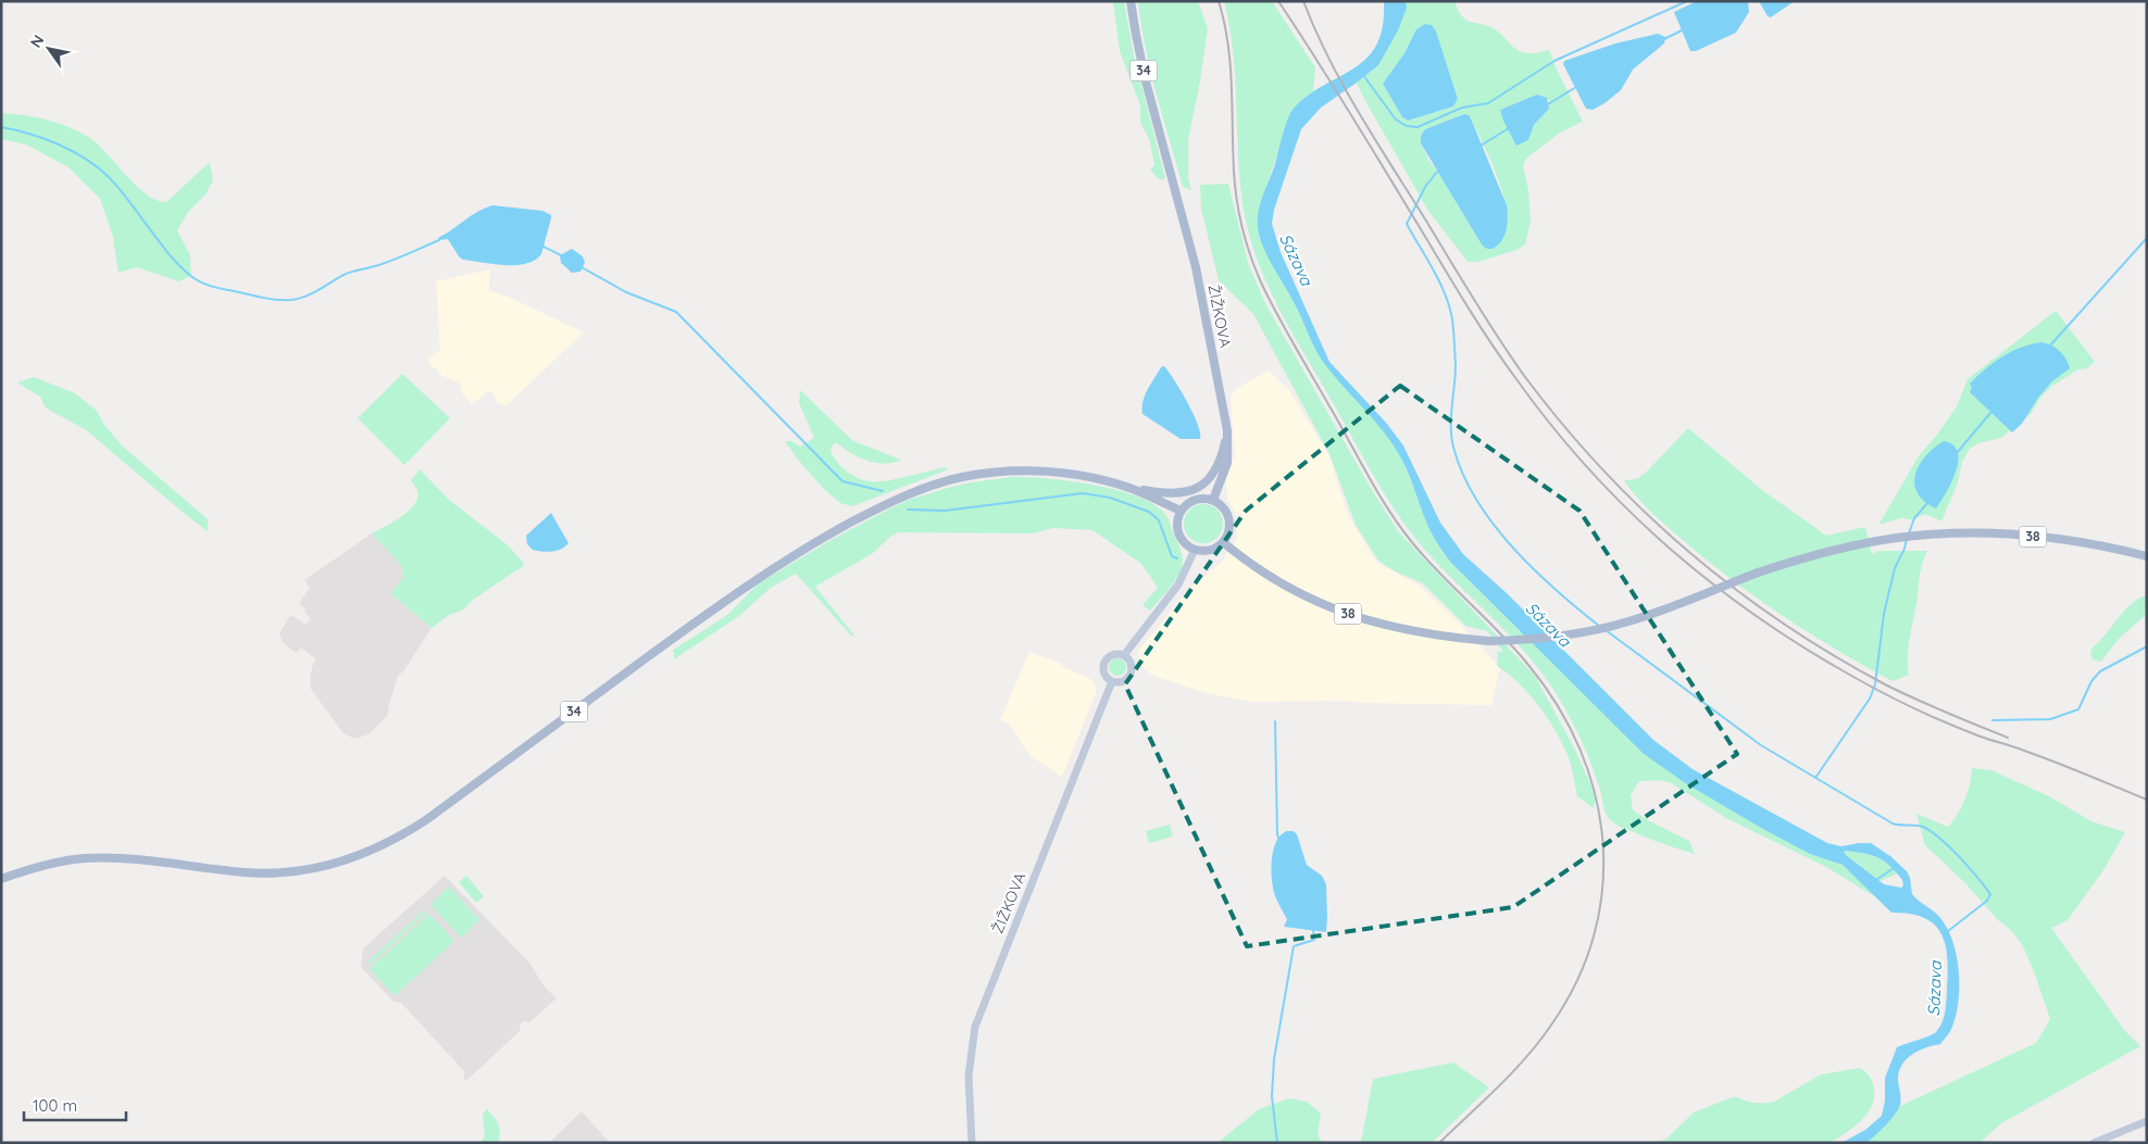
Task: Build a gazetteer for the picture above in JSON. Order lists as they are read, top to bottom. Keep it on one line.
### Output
{"streets":{"main road":["34","ŽIŽKOVA","38"]},"crossings":[["34","ŽIŽKOVA"],["34","38"],["ŽIŽKOVA","38"]],"water":["Sázava"],"scale_bar":"100 m","north":"top left"}
